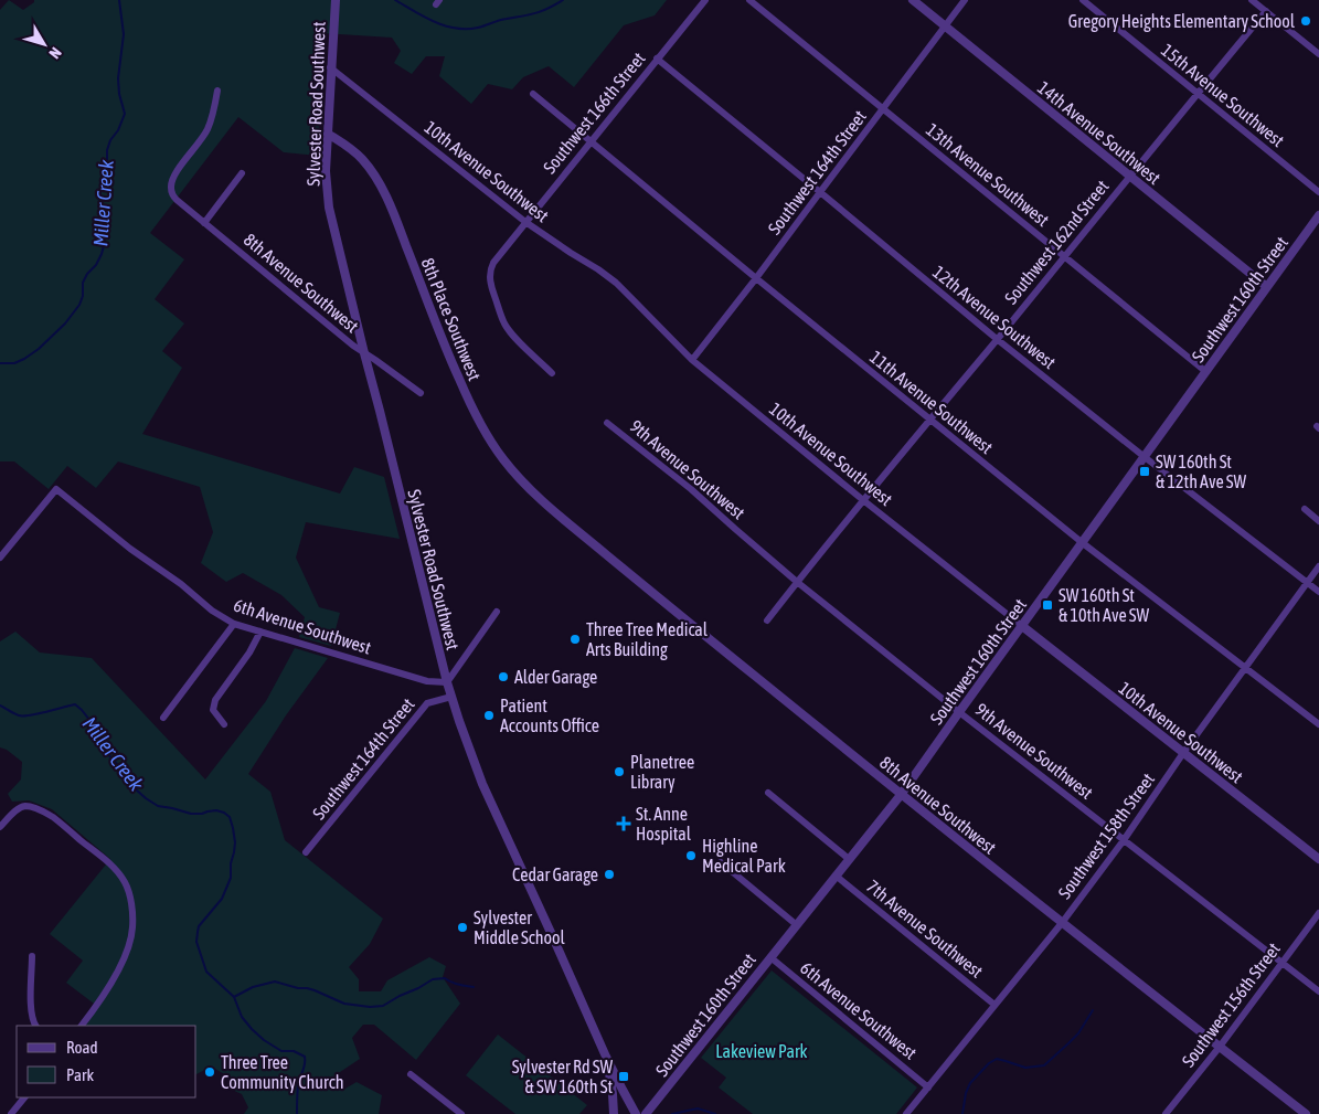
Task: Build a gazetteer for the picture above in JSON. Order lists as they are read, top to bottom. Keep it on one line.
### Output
{"streets":{"street":["15th Avenue Southwest","Sylvester Road Southwest","Southwest 166th Street","14th Avenue Southwest","10th Avenue Southwest","Southwest 164th Street","13th Avenue Southwest","Southwest 162nd Street","8th Avenue Southwest","Southwest 160th Street","12th Avenue Southwest","8th Place Southwest","11th Avenue Southwest","9th Avenue Southwest","6th Avenue Southwest","Southwest 158th Street","7th Avenue Southwest","Southwest 156th Street"]},"crossings":[["15th Avenue Southwest","Southwest 162nd Street"],["Sylvester Road Southwest","10th Avenue Southwest"],["Sylvester Road Southwest","Southwest 164th Street"],["Sylvester Road Southwest","8th Avenue Southwest"],["Sylvester Road Southwest","8th Place Southwest"],["Sylvester Road Southwest","6th Avenue Southwest"],["Southwest 166th Street","10th Avenue Southwest"],["Southwest 166th Street","12th Avenue Southwest"],["Southwest 166th Street","11th Avenue Southwest"],["14th Avenue Southwest","Southwest 164th Street"],["14th Avenue Southwest","Southwest 162nd Street"],["14th Avenue Southwest","Southwest 160th Street"],["10th Avenue Southwest","Southwest 164th Street"],["10th Avenue Southwest","Southwest 162nd Street"],["10th Avenue Southwest","Southwest 160th Street"],["10th Avenue Southwest","Southwest 158th Street"],["Southwest 164th Street","13th Avenue Southwest"],["Southwest 164th Street","12th Avenue Southwest"],["Southwest 164th Street","11th Avenue Southwest"],["13th Avenue Southwest","Southwest 162nd Street"],["13th Avenue Southwest","Southwest 160th Street"],["Southwest 162nd Street","12th Avenue Southwest"],["Southwest 162nd Street","11th Avenue Southwest"],["Southwest 162nd Street","9th Avenue Southwest"],["8th Avenue Southwest","Southwest 160th Street"],["8th Avenue Southwest","8th Place Southwest"],["8th Avenue Southwest","Southwest 158th Street"],["8th Avenue Southwest","Southwest 156th Street"],["Southwest 160th Street","12th Avenue Southwest"],["Southwest 160th Street","11th Avenue Southwest"],["Southwest 160th Street","9th Avenue Southwest"],["Southwest 160th Street","6th Avenue Southwest"],["Southwest 160th Street","7th Avenue Southwest"],["12th Avenue Southwest","Southwest 158th Street"],["11th Avenue Southwest","Southwest 158th Street"],["9th Avenue Southwest","Southwest 158th Street"],["9th Avenue Southwest","Southwest 156th Street"],["6th Avenue Southwest","Southwest 158th Street"],["Southwest 158th Street","7th Avenue Southwest"]],"water":["Miller Creek"],"parks":["Lakeview Park"],"places":{"other":["Gregory Heights Elementary School","Three Tree Medical Arts Building","Alder Garage","Patient Accounts Office","Planetree Library","Highline Medical Park","Cedar Garage","Sylvester Middle School","Three Tree Community Church"],"transit":["SW 160th St & 12th Ave SW","SW 160th St & 10th Ave SW","Sylvester Rd SW & SW 160th St"],"health":["St. Anne Hospital"]},"legend":["Road","Park"],"north":"bottom right"}
